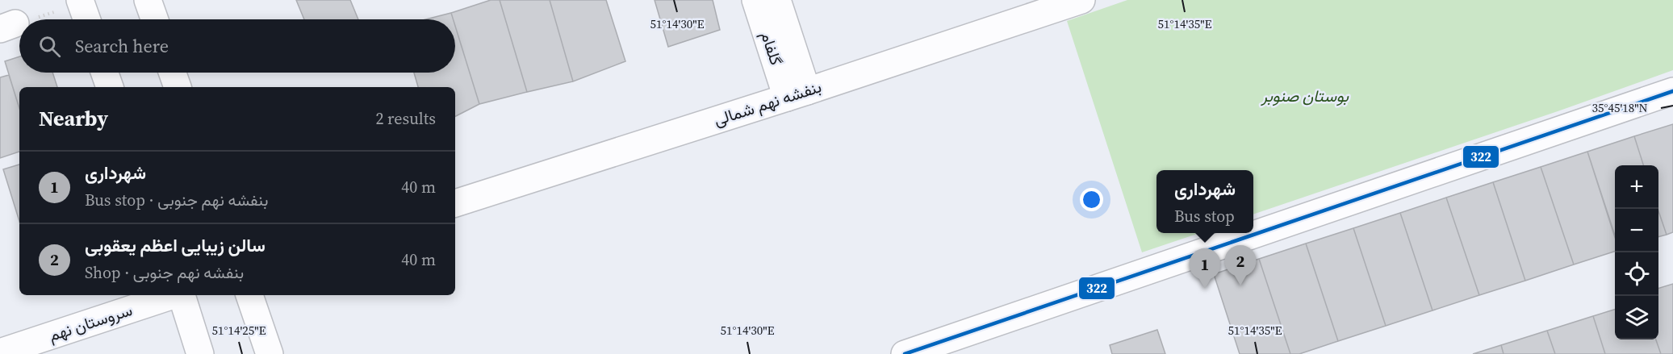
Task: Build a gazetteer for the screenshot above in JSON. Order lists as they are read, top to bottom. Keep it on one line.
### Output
{"streets":{"main road":["گلفام","بنفشه نهم شمالی","سروستان نهم"]},"crossings":[["گلفام","بنفشه نهم شمالی"]],"parks":["بوستان صنوبر"],"lines":["transit line 322"],"page":{"search":"Search here","heading":["Nearby","2 results"],"list":[{"mark":"1","name":"شهرداری","note":"Bus stop · بنفشه نهم جنوبی","value":"40 m"},{"mark":"2","name":"سالن زیبایی اعظم یعقوبی","note":"Shop · بنفشه نهم جنوبی","value":"40 m"}],"map_buttons":["+","−"],"popup":["شهرداری","Bus stop"],"pins":["2","1"]},"coordinates":["51°14'30\"E","51°14'35\"E","35°45'18\"N","51°14'25\"E"]}
